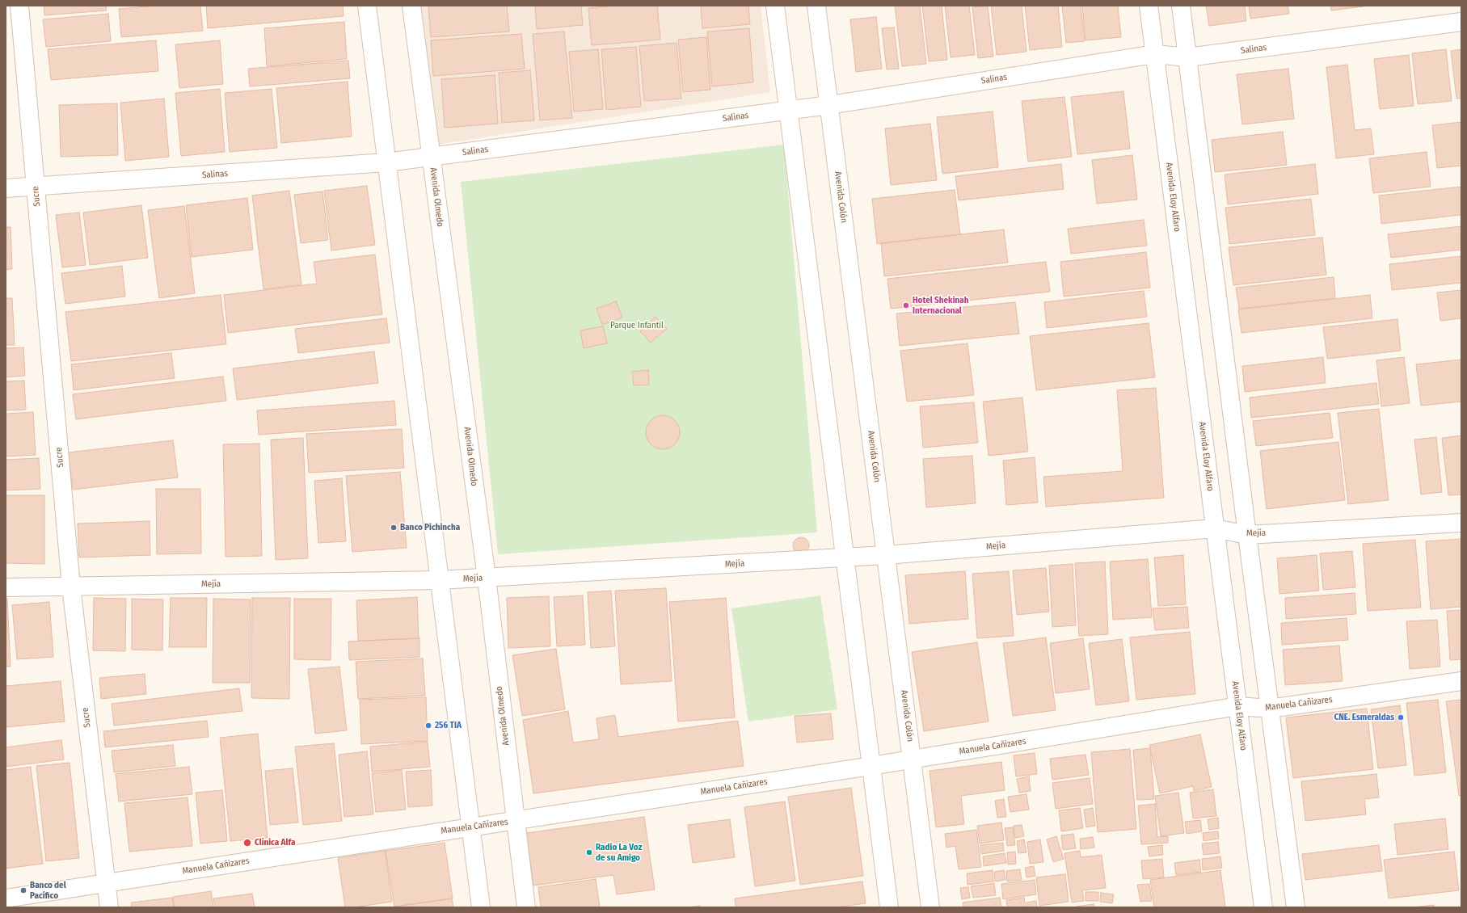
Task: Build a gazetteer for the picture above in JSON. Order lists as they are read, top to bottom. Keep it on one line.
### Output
{"streets":{"street":["Salinas","Sucre","Avenida Olmedo","Avenida Colón","Avenida Eloy Alfaro","Mejía","Manuela Cañizares"]},"crossings":[["Salinas","Sucre"],["Salinas","Avenida Olmedo"],["Salinas","Avenida Colón"],["Salinas","Avenida Eloy Alfaro"],["Sucre","Mejía"],["Sucre","Manuela Cañizares"],["Avenida Olmedo","Mejía"],["Avenida Olmedo","Manuela Cañizares"],["Avenida Colón","Mejía"],["Avenida Colón","Manuela Cañizares"],["Avenida Eloy Alfaro","Mejía"],["Avenida Eloy Alfaro","Manuela Cañizares"]],"parks":["Parque Infantil"],"places":["Hotel Shekinah Internacional","Banco Pichincha","CNE. Esmeraldas","256 TIA","Clínica Alfa","Radio La Voz de su Amigo","Banco del Pacífico"]}
